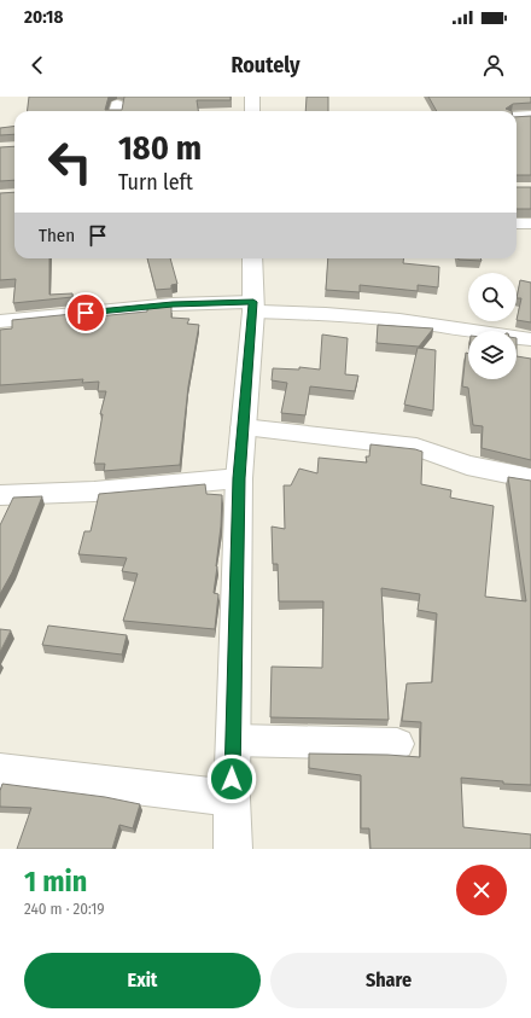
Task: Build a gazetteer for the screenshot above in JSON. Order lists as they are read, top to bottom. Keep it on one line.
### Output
{"page":{"status":"20:18","header":"Routely","turn":["180 m","Turn left"],"then":"Then","heading":["1 min","240 m · 20:19"],"buttons":["Exit","Share"]}}
